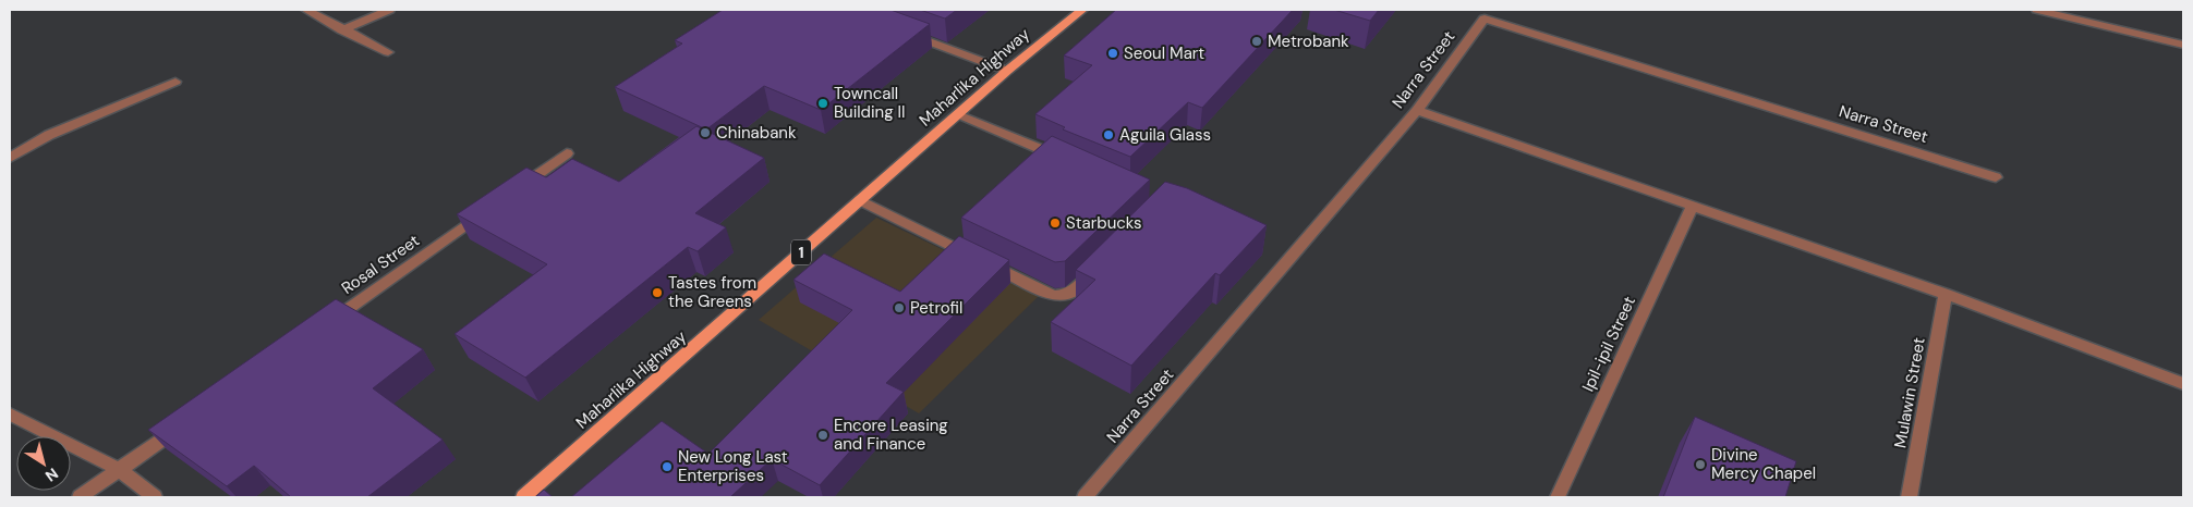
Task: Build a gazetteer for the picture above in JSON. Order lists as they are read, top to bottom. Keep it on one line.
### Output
{"streets":{"main road":["Maharlika Highway","1"],"street":["Narra Street","Rosal Street","Ipil-ipil Street","Mulawin Street"]},"places":["Metrobank","Seoul Mart","Towncall Building II","Chinabank","Aguila Glass","Starbucks","Tastes from the Greens","Petrofil","Encore Leasing and Finance","Divine Mercy Chapel","New Long Last Enterprises"],"north":"bottom right"}
